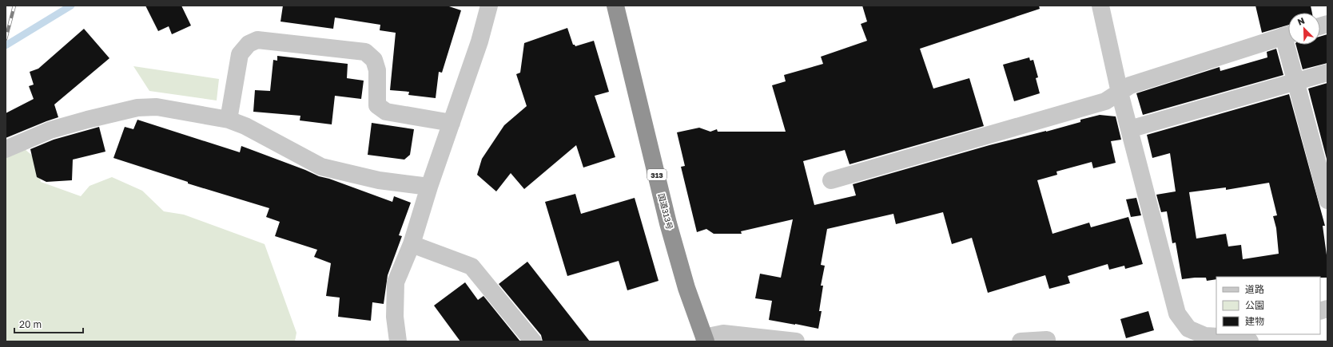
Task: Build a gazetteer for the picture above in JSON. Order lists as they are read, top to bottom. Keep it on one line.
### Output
{"streets":{"highway":["313","国道313号"]},"legend":["道路","公園","建物"],"scale_bar":"20 m","north":"top left"}
